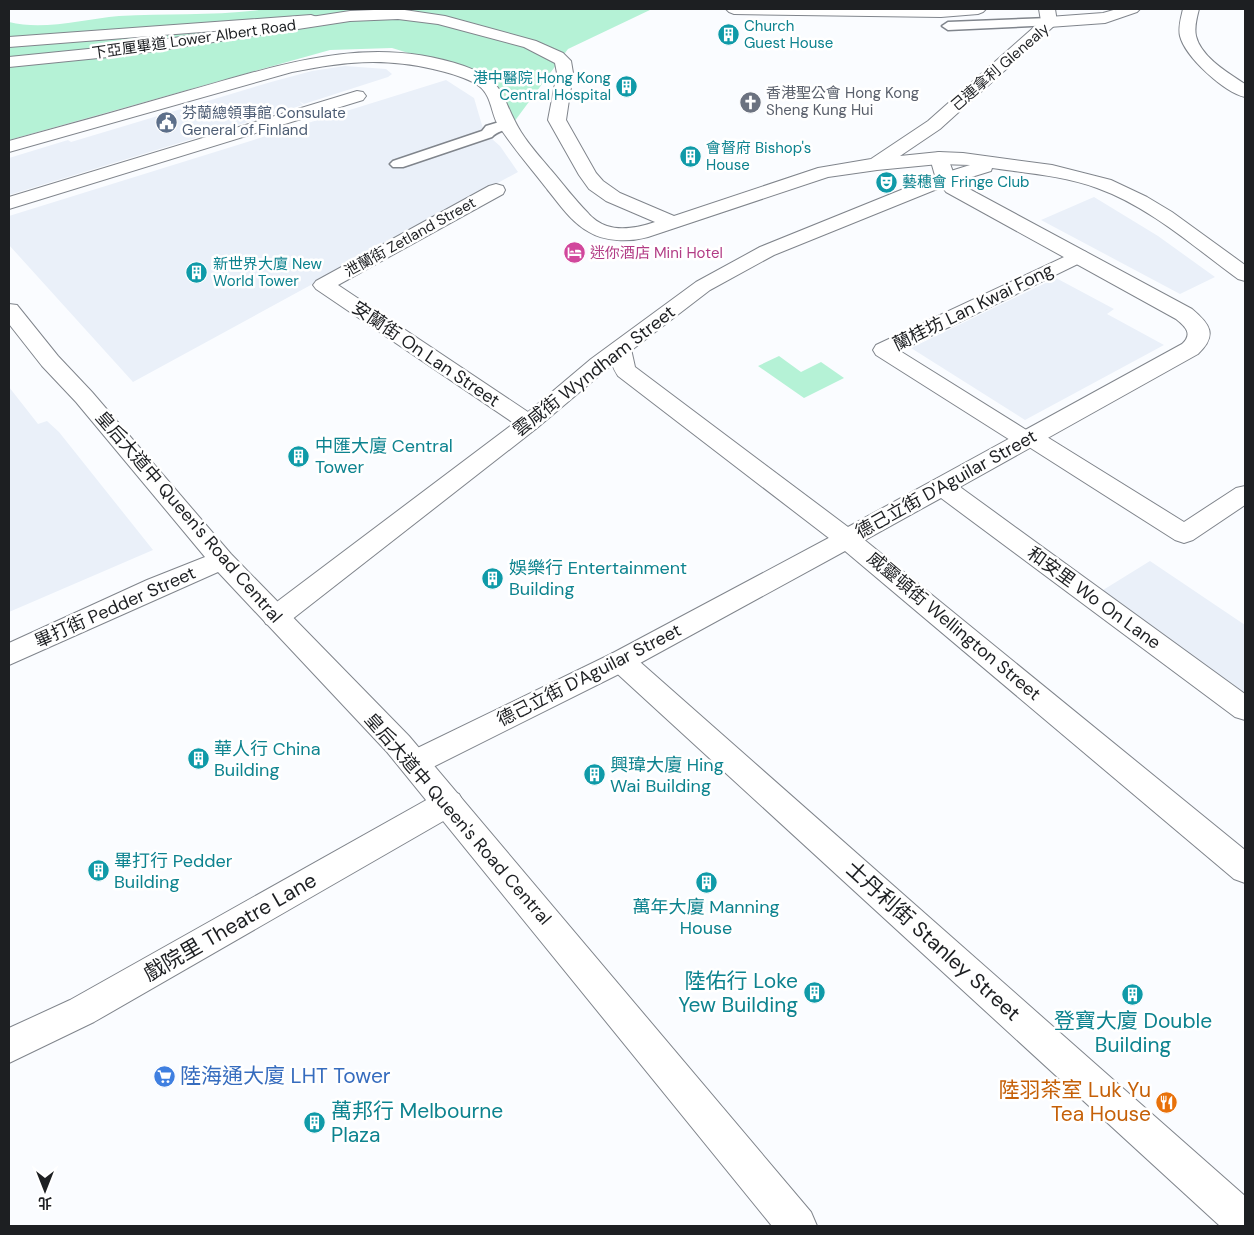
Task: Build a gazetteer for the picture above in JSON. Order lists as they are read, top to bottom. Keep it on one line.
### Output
{"streets":{"street":["下亞厘畢道 Lower Albert Road","己連拿利 Glenealy","泄蘭街 Zetland Street","蘭桂坊 Lan Kwai Fong","安蘭街 On Lan Street","雲咸街 Wyndham Street","德己立街 D'Aguilar Street","皇后大道中 Queen's Road Central","和安里 Wo On Lane","畢打街 Pedder Street","威靈頓街 Wellington Street","戲院里 Theatre Lane","士丹利街 Stanley Street"]},"crossings":[["己連拿利 Glenealy","雲咸街 Wyndham Street"],["己連拿利 Glenealy","德己立街 D'Aguilar Street"],["泄蘭街 Zetland Street","安蘭街 On Lan Street"],["蘭桂坊 Lan Kwai Fong","德己立街 D'Aguilar Street"],["安蘭街 On Lan Street","雲咸街 Wyndham Street"],["雲咸街 Wyndham Street","德己立街 D'Aguilar Street"],["雲咸街 Wyndham Street","皇后大道中 Queen's Road Central"],["雲咸街 Wyndham Street","威靈頓街 Wellington Street"],["德己立街 D'Aguilar Street","皇后大道中 Queen's Road Central"],["德己立街 D'Aguilar Street","和安里 Wo On Lane"],["德己立街 D'Aguilar Street","威靈頓街 Wellington Street"],["德己立街 D'Aguilar Street","士丹利街 Stanley Street"],["皇后大道中 Queen's Road Central","畢打街 Pedder Street"],["皇后大道中 Queen's Road Central","戲院里 Theatre Lane"]],"places":{"building":["Church Guest House","港中醫院 Hong Kong Central Hospital","會督府 Bishop's House","新世界大廈 New World Tower","中匯大廈 Central Tower","娛樂行 Entertainment Building","華人行 China Building","興瑋大廈 Hing Wai Building","畢打行 Pedder Building","萬年大廈 Manning House","陸佑行 Loke Yew Building","登寶大廈 Double Building","萬邦行 Melbourne Plaza"],"church":["香港聖公會 Hong Kong Sheng Kung Hui"],"public building":["芬蘭總領事館 Consulate General of Finland"],"theatre":["藝穗會 Fringe Club"],"hotel":["迷你酒店 Mini Hotel"],"supermarket":["陸海通大廈 LHT Tower"],"restaurant":["陸羽茶室 Luk Yu Tea House"]},"north":"bottom"}
